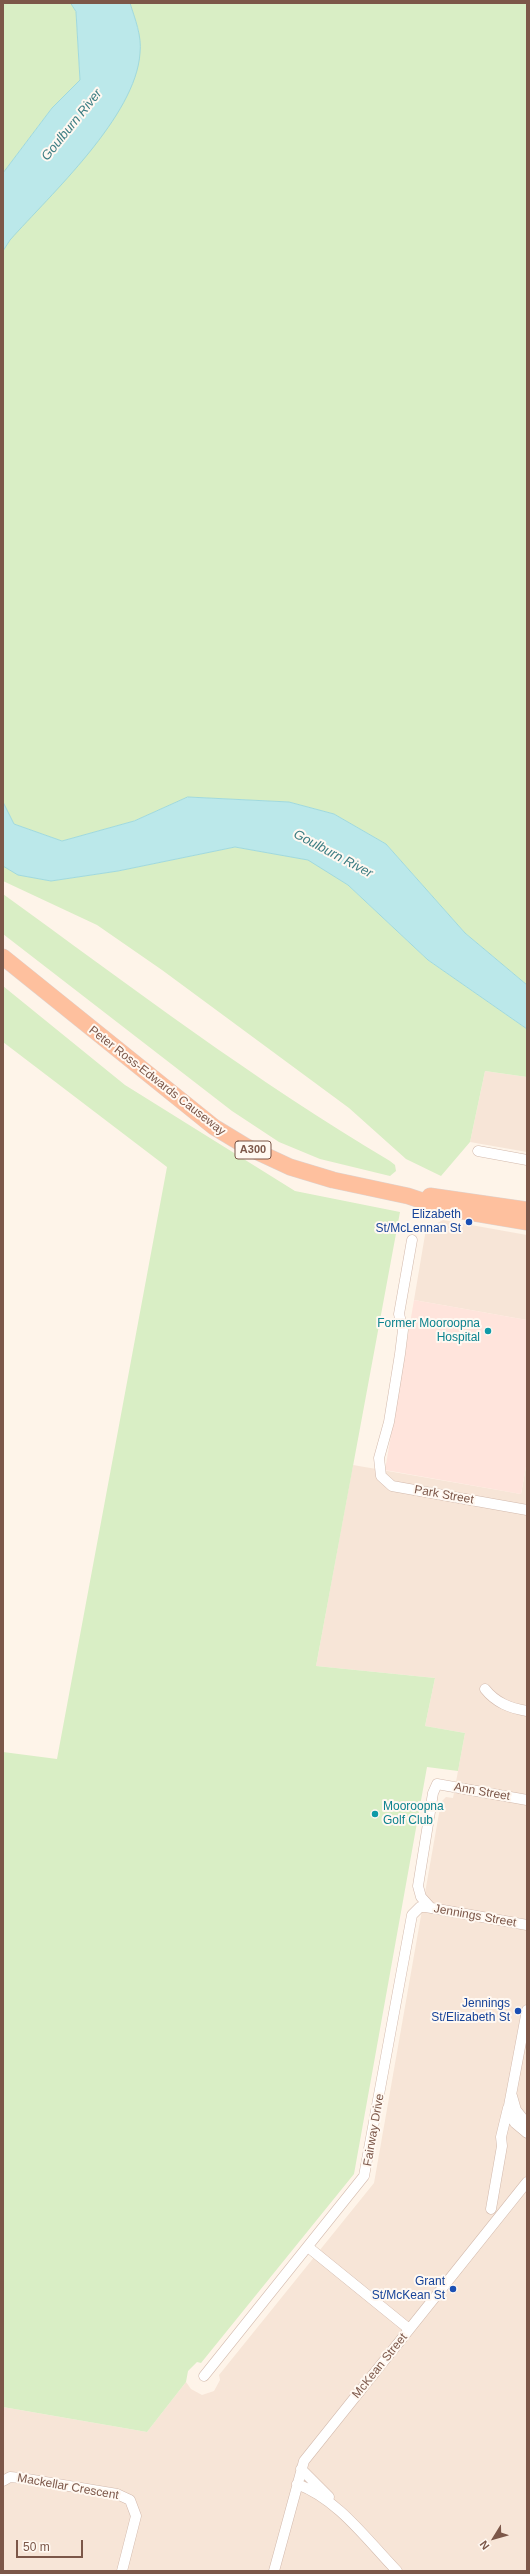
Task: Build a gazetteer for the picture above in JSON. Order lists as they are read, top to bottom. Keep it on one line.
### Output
{"streets":{"highway":["Peter Ross-Edwards Causeway","A300"],"street":["Park Street","Ann Street","Jennings Street","Fairway Drive","McKean Street","Mackellar Crescent"]},"crossings":[["Peter Ross-Edwards Causeway","A300"],["Ann Street","Jennings Street"],["Ann Street","Fairway Drive"],["Jennings Street","Fairway Drive"]],"water":["Goulburn River"],"places":["Elizabeth St/McLennan St","Former Mooroopna Hospital","Mooroopna Golf Club","Jennings St/Elizabeth St","Grant St/McKean St"],"scale_bar":"50 m","north":"bottom left"}
